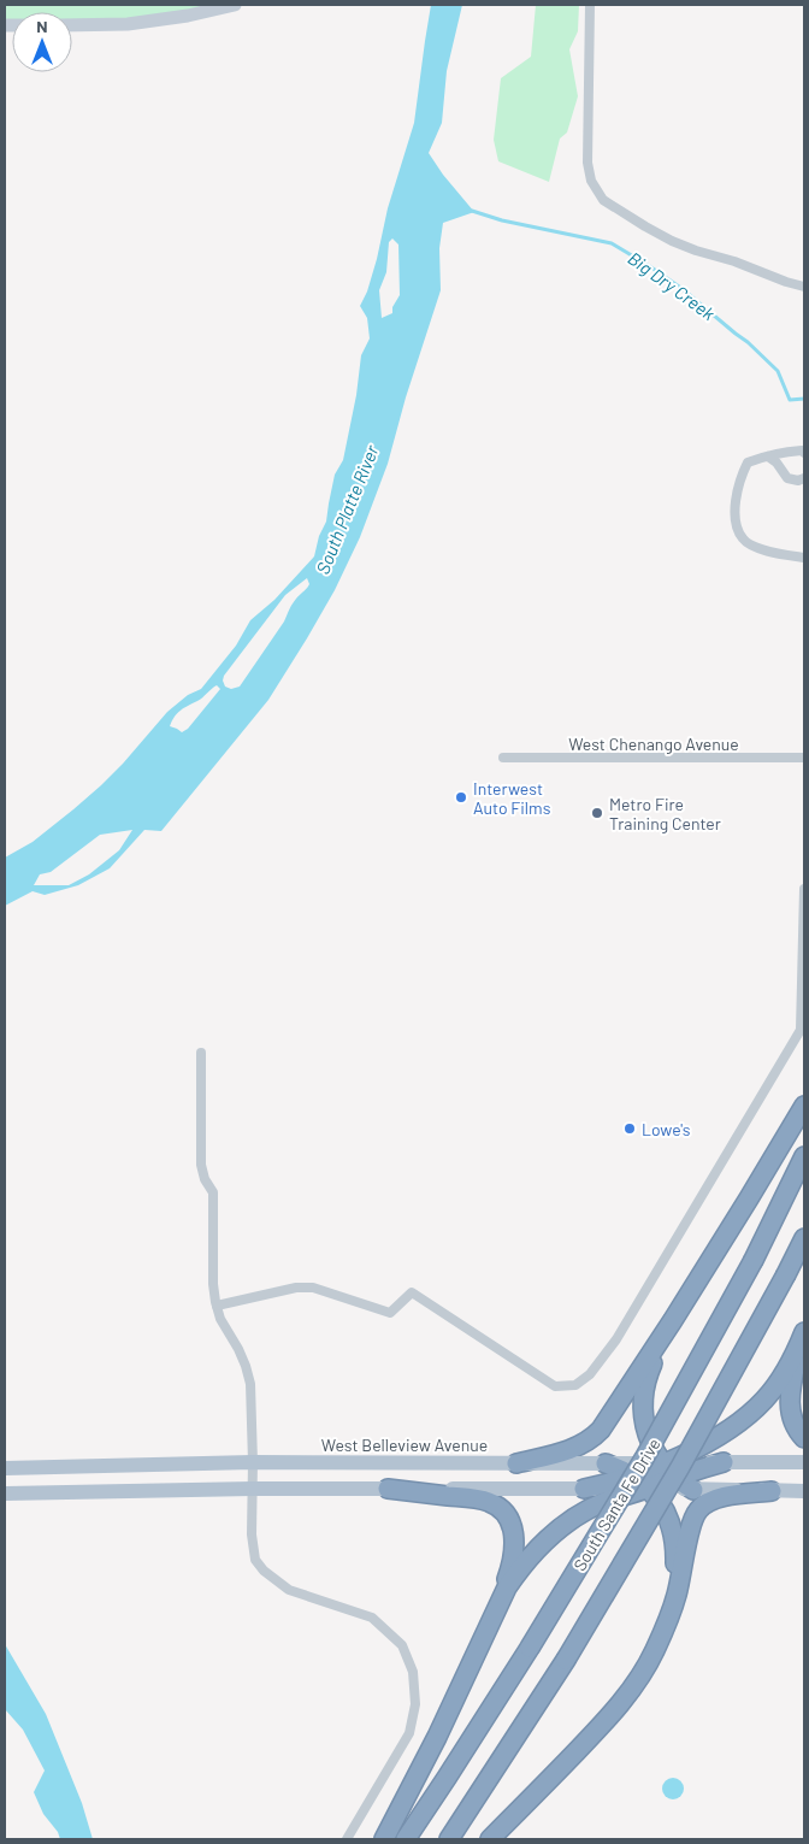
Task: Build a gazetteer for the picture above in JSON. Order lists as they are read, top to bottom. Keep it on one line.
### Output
{"streets":{"highway":["South Santa Fe Drive"],"main road":["West Belleview Avenue"],"street":["West Chenango Avenue"]},"water":["Big Dry Creek","South Platte River"],"places":["Interwest Auto Films","Metro Fire Training Center","Lowe's"],"north":"top"}
